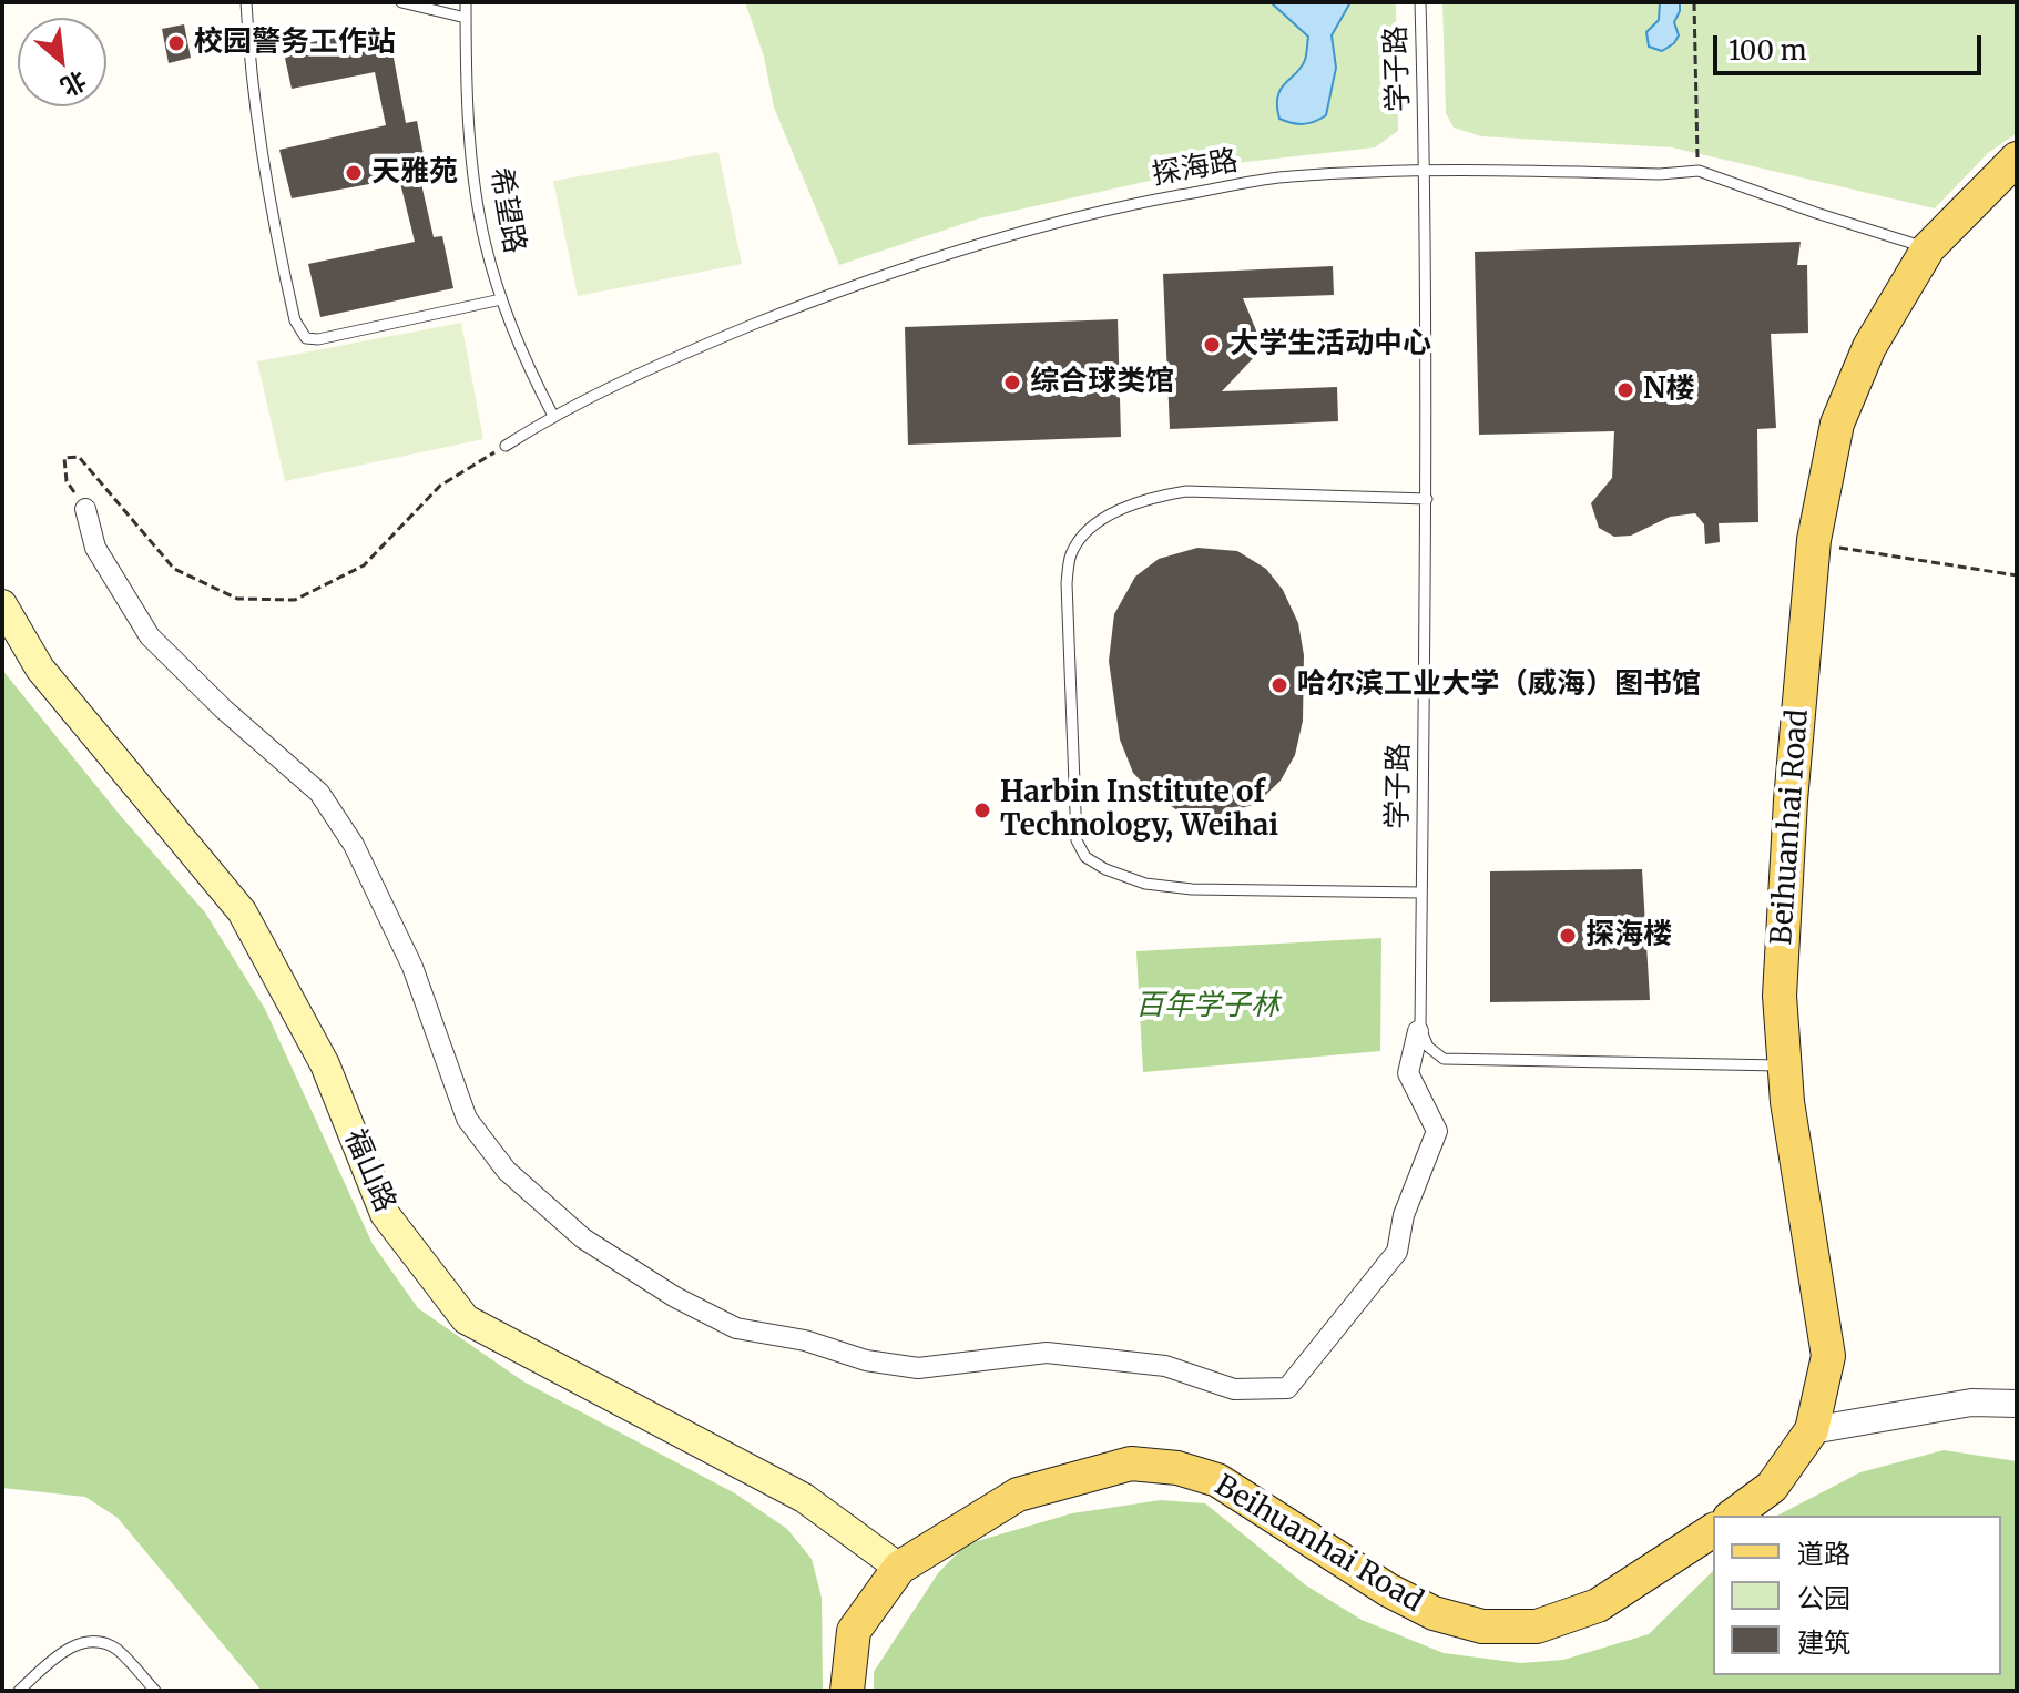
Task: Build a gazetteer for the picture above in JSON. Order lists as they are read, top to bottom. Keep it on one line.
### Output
{"streets":{"main road":["Beihuanhai Road","福山路"],"lane":["学子路","探海路","希望路"]},"crossings":[["学子路","探海路"],["学子路","Beihuanhai Road"],["探海路","希望路"],["探海路","Beihuanhai Road"],["Beihuanhai Road","福山路"]],"parks":["百年学子林"],"places":["校园警务工作站","天雅苑","大学生活动中心","综合球类馆","N楼","哈尔滨工业大学（威海）图书馆","Harbin Institute of Technology, Weihai","探海楼"],"legend":["道路","公园","建筑"],"scale_bar":"100 m","north":"bottom right"}
